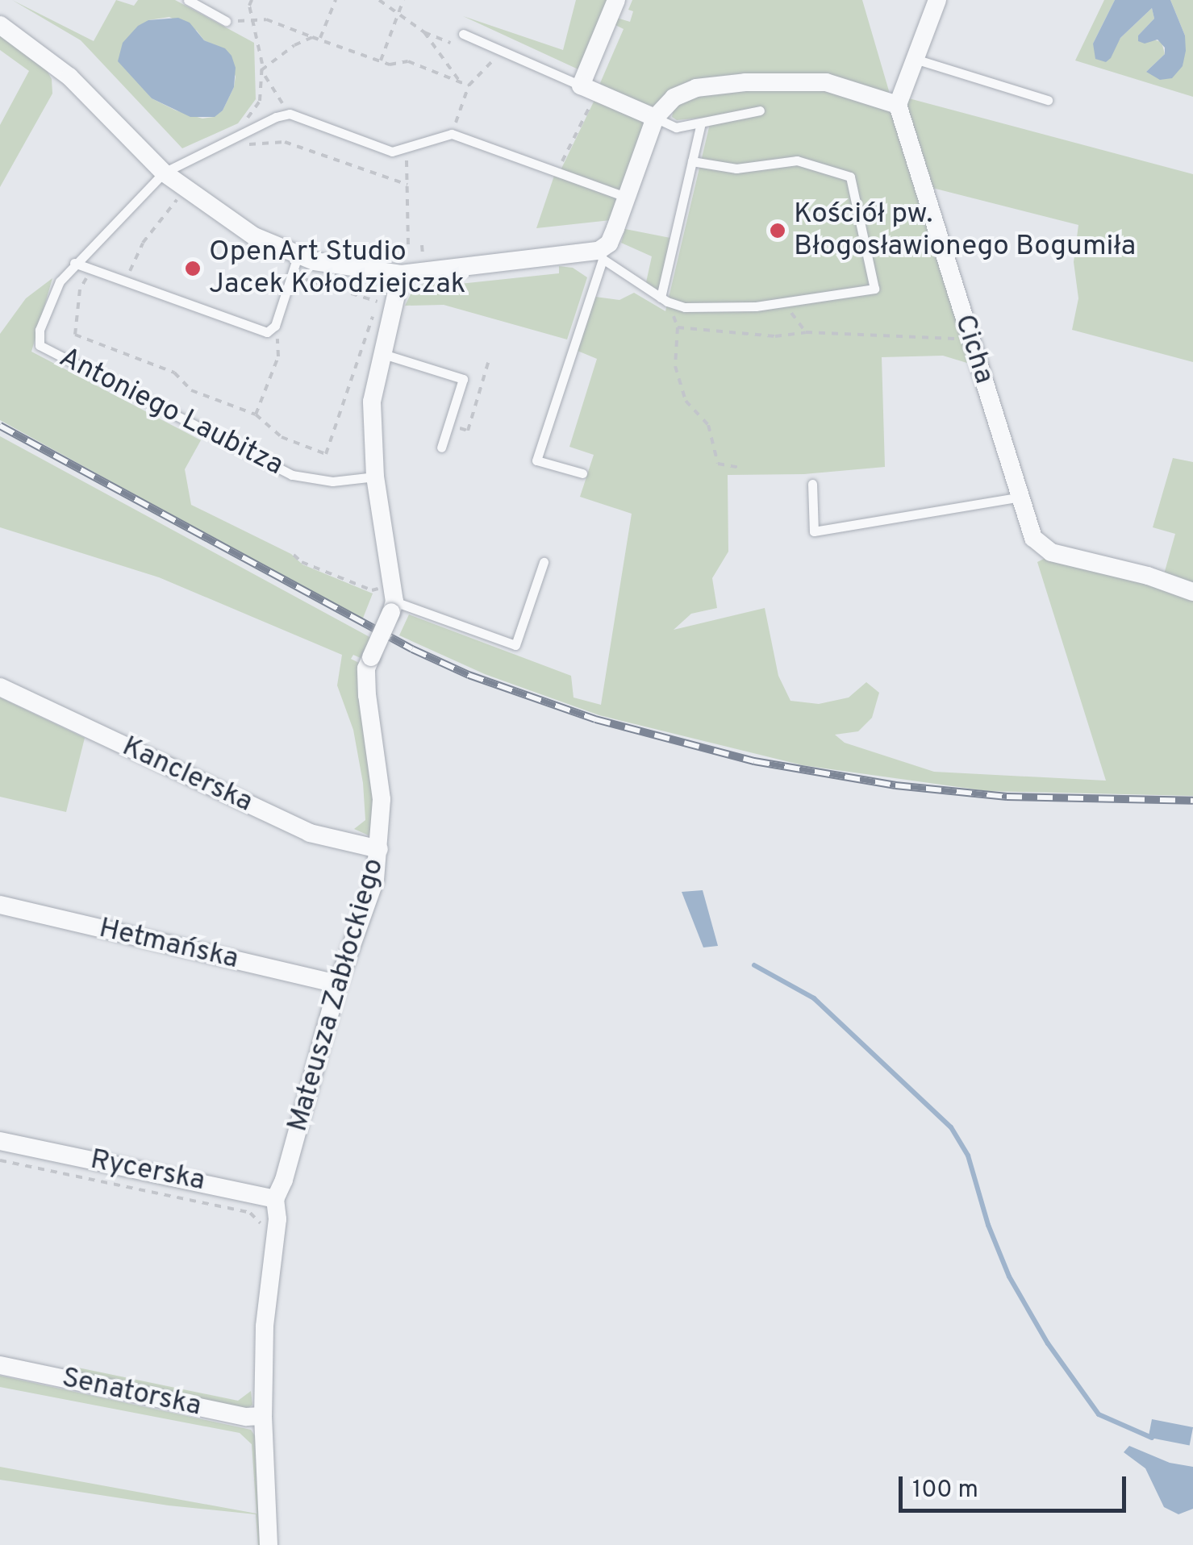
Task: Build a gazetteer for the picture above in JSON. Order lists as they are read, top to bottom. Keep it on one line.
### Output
{"streets":{"street":["Cicha","Kanclerska","Hetmańska","Mateusza Zabłockiego","Rycerska","Senatorska"],"lane":["Antoniego Laubitza"]},"crossings":[["Kanclerska","Mateusza Zabłockiego"],["Hetmańska","Mateusza Zabłockiego"],["Mateusza Zabłockiego","Rycerska"]],"places":["Kościół pw. Błogosławionego Bogumiła","OpenArt Studio Jacek Kołodziejczak"],"scale_bar":"100 m"}
